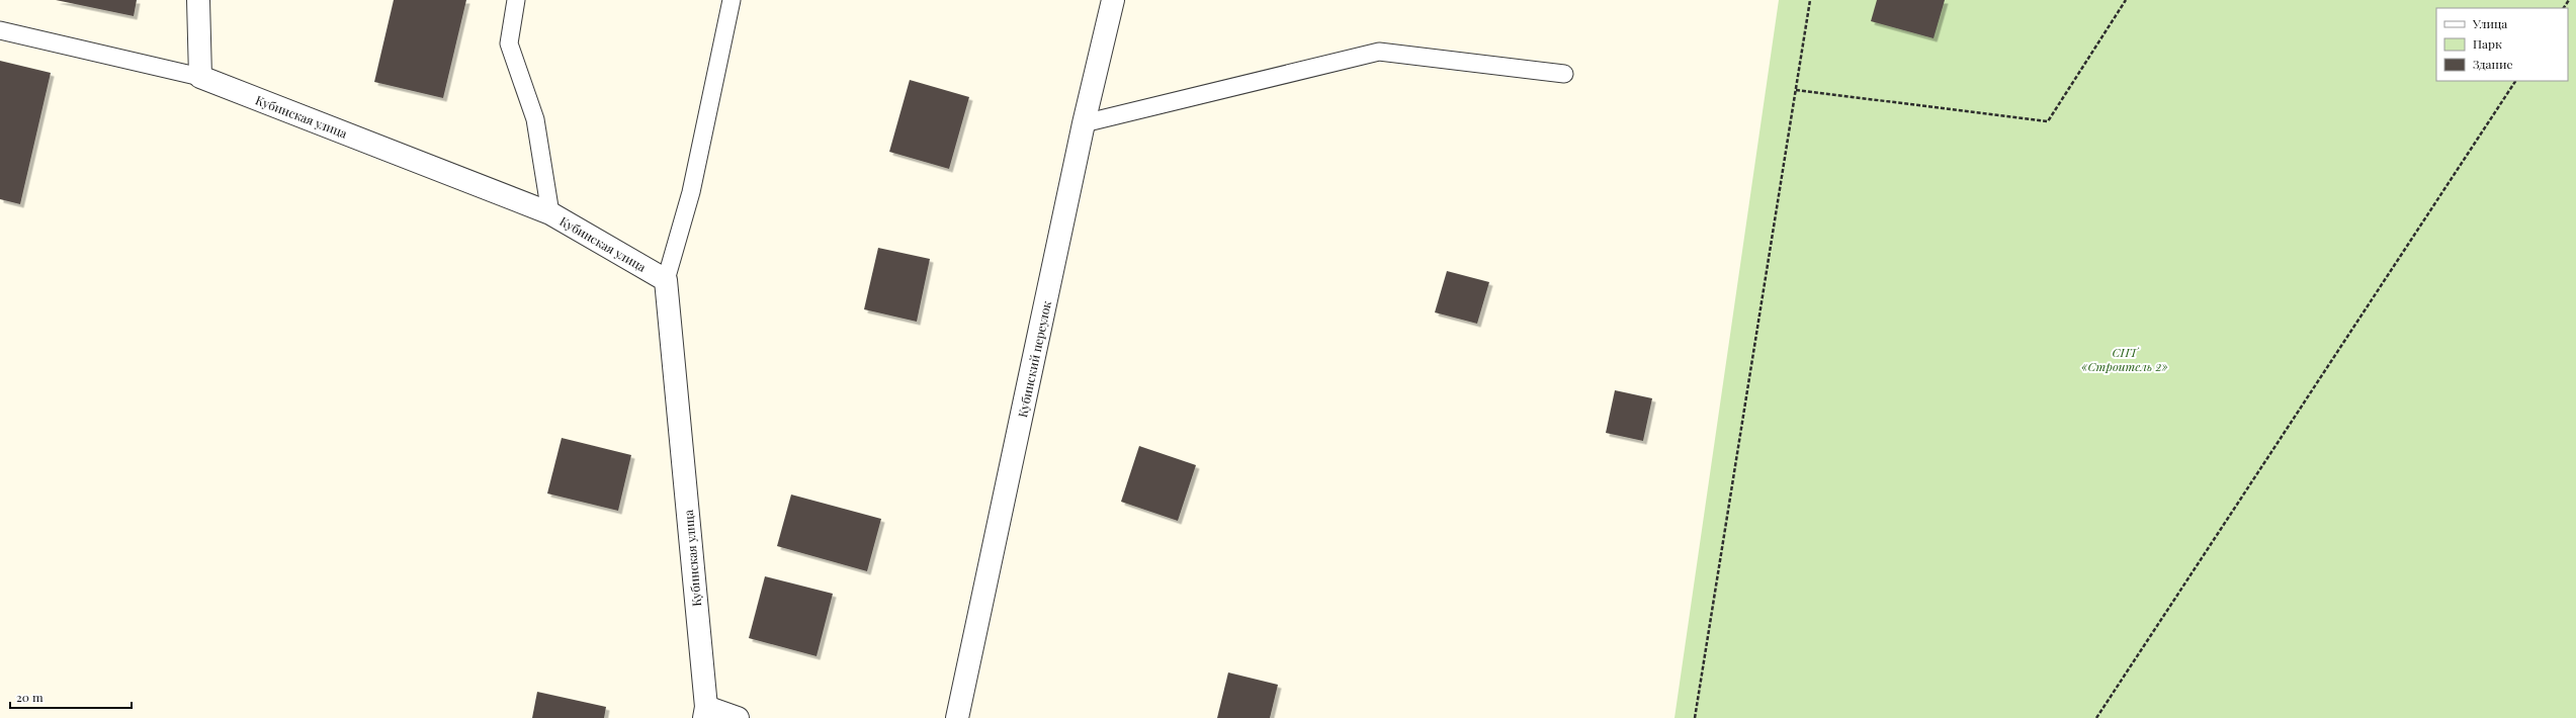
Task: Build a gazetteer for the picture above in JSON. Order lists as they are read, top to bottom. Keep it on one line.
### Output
{"streets":{"street":["Кубинская улица","Кубинский переулок"]},"parks":["СНТ «Строитель 2»"],"legend":["Улица","Парк","Здание"],"scale_bar":"20 m"}
